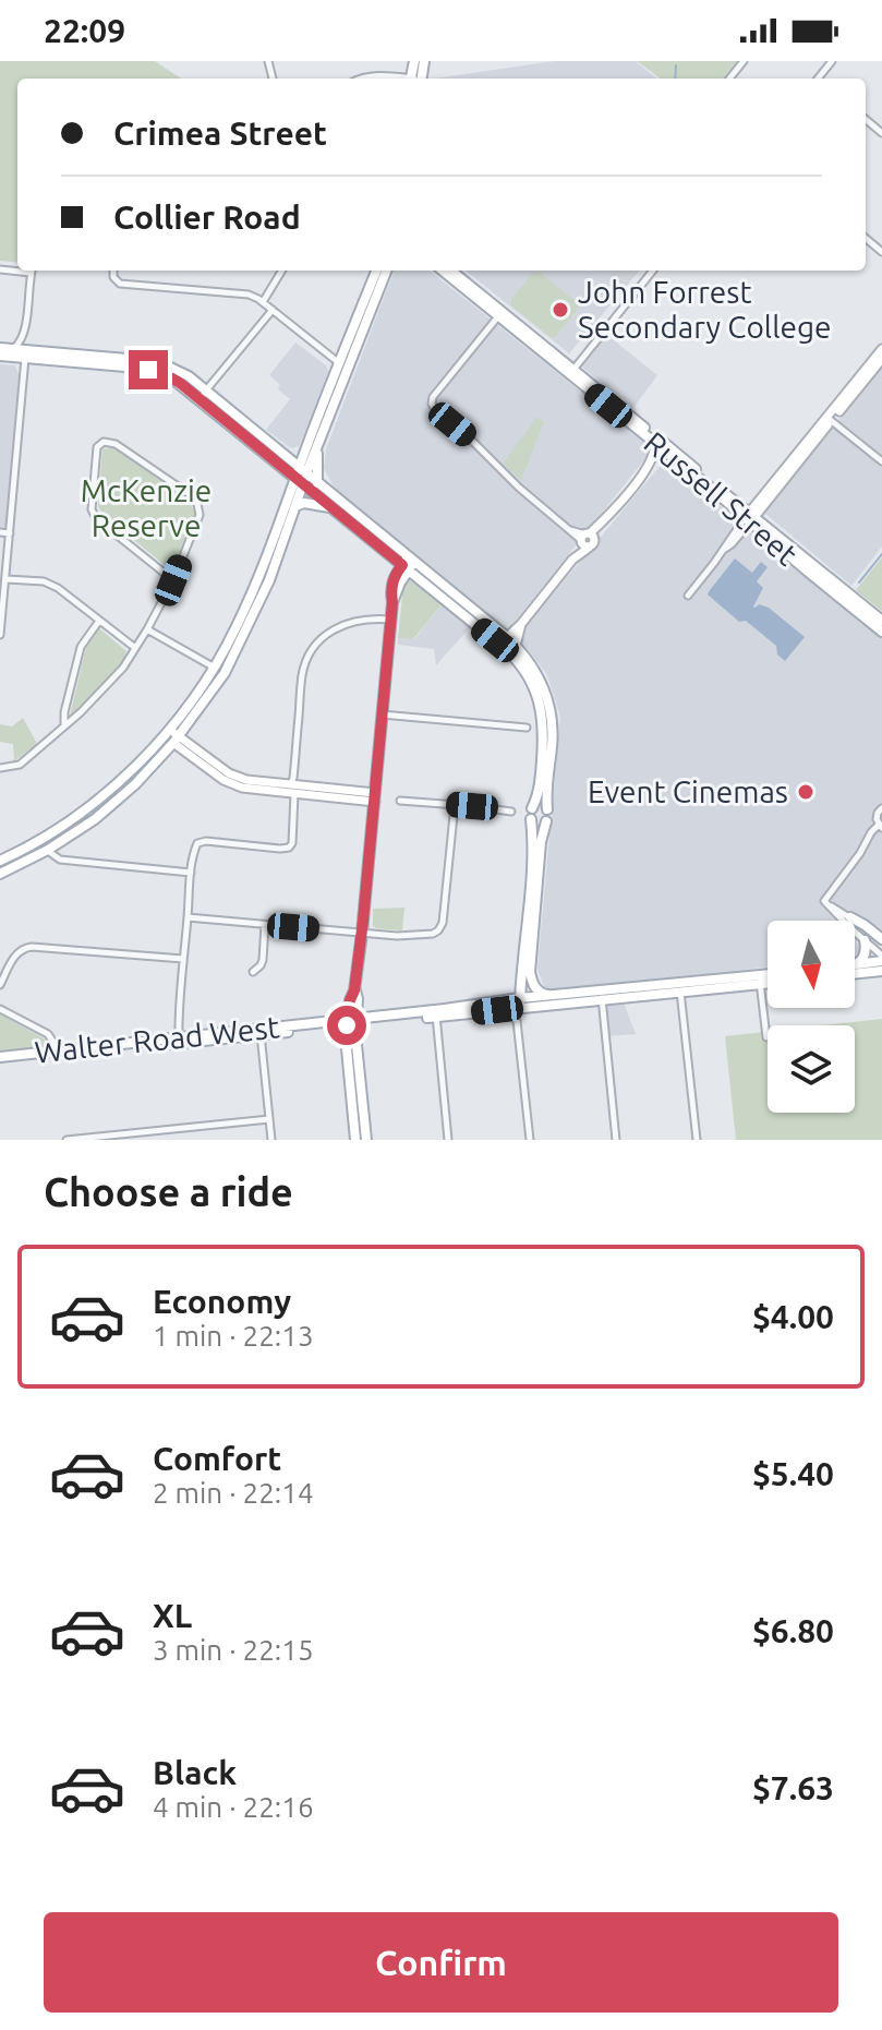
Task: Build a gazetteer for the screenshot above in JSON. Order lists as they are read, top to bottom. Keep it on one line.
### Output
{"streets":{"main road":["Russell Street","Walter Road West"]},"parks":["McKenzie Reserve"],"places":["John Forrest Secondary College","Event Cinemas"],"north":"bottom","page":{"status":"22:09","banner":["Crimea Street","Collier Road"],"heading":"Choose a ride","list":[{"name":"Economy","note":"1 min · 22:13","value":"$4.00"},{"name":"Comfort","note":"2 min · 22:14","value":"$5.40"},{"name":"XL","note":"3 min · 22:15","value":"$6.80"},{"name":"Black","note":"4 min · 22:16","value":"$7.63"}],"buttons":"Confirm"}}
